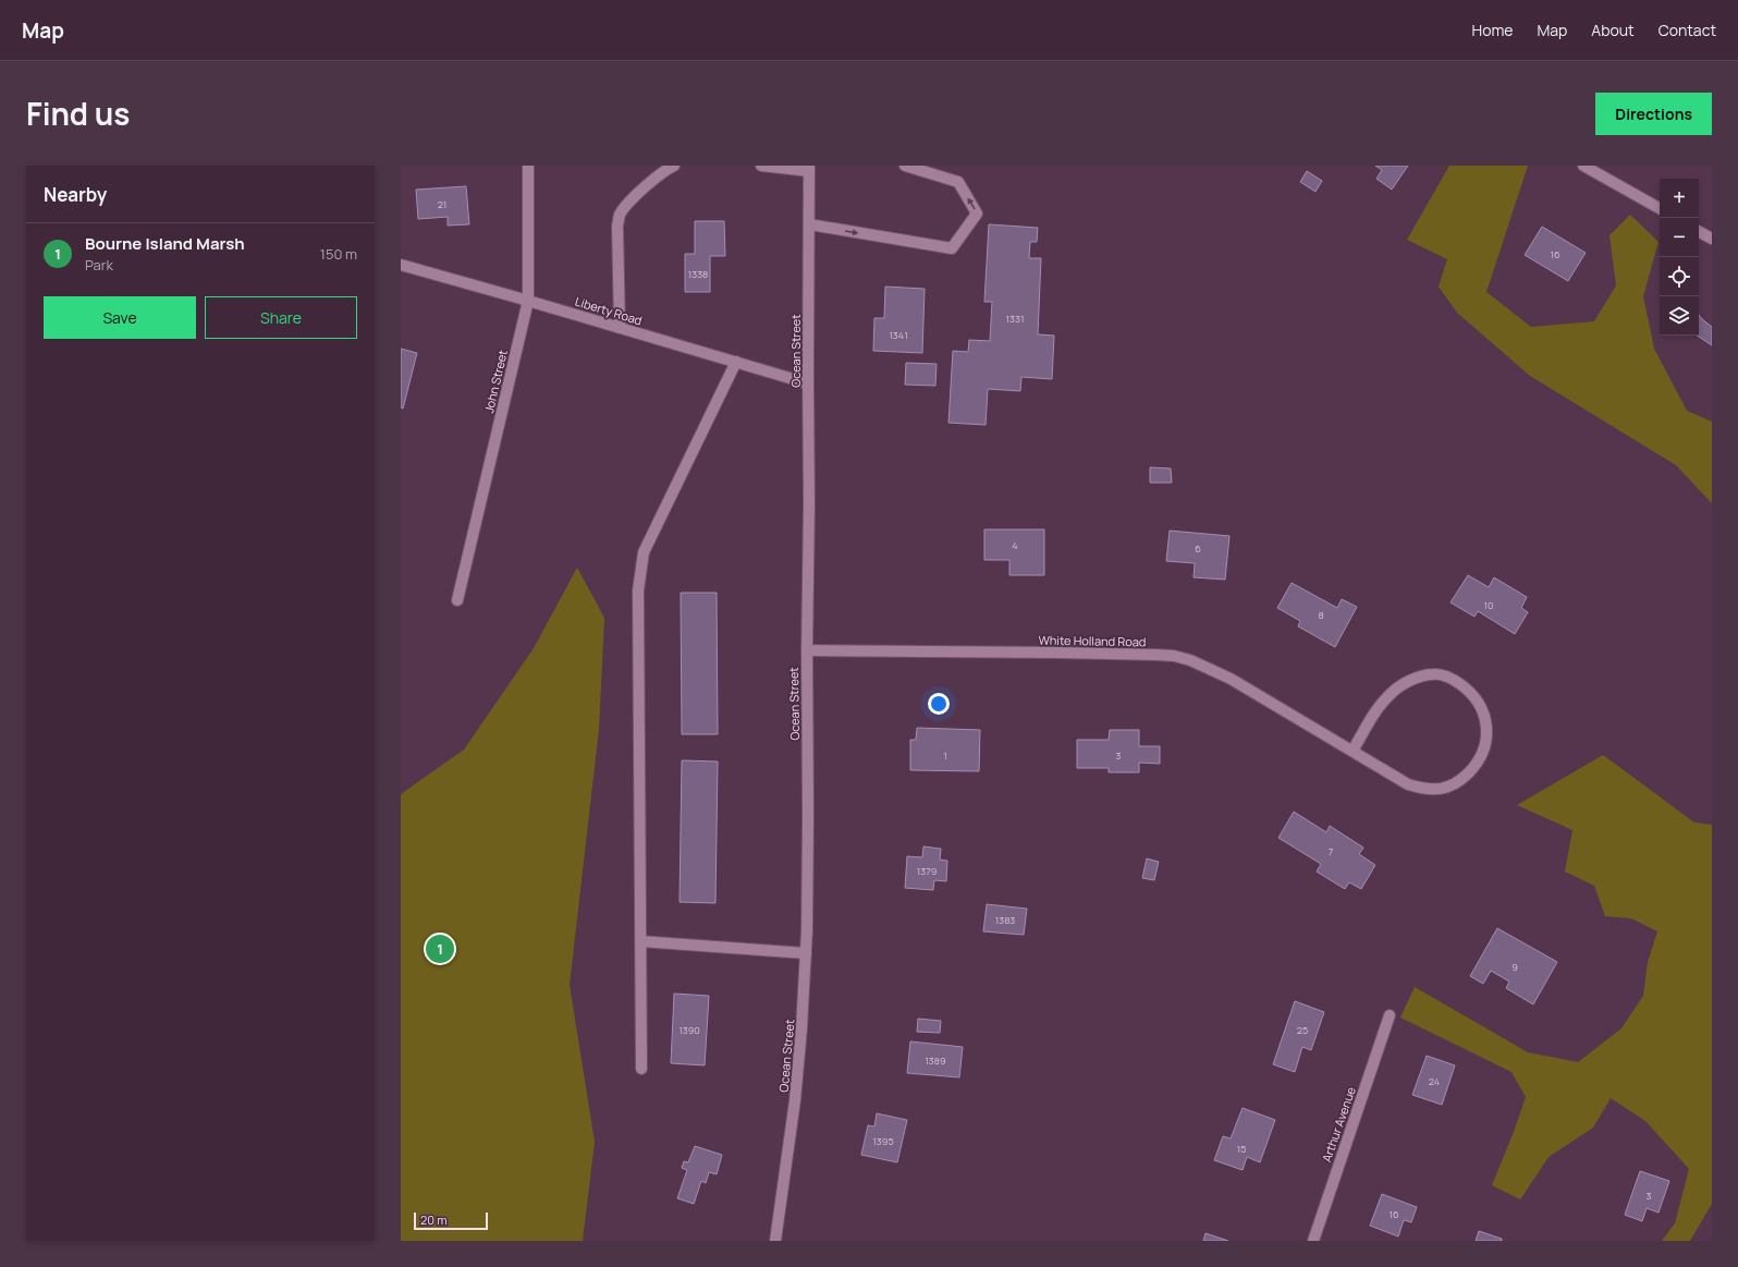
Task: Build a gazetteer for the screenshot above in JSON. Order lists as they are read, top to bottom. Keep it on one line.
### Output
{"streets":{"street":["Liberty Road","Ocean Street","John Street","White Holland Road","Arthur Avenue"]},"crossings":[["Liberty Road","Ocean Street"],["Liberty Road","John Street"],["Ocean Street","White Holland Road"]],"house_numbers":["21","16","1338","1331","1341","4","6","10","8","1","3","7","1379","1383","9","1390","25","1389","24","1395","15","3","16"],"scale_bar":"20 m","page":{"header":"Map","nav":["Home","Map","About","Contact"],"title":"Find us","buttons":["Directions",["Save","Share"]],"heading":"Nearby","map_buttons":["+","−"],"list":[{"mark":"1","name":"Bourne Island Marsh","note":"Park","value":"150 m"}],"pins":"1","scale":"20 m"}}
